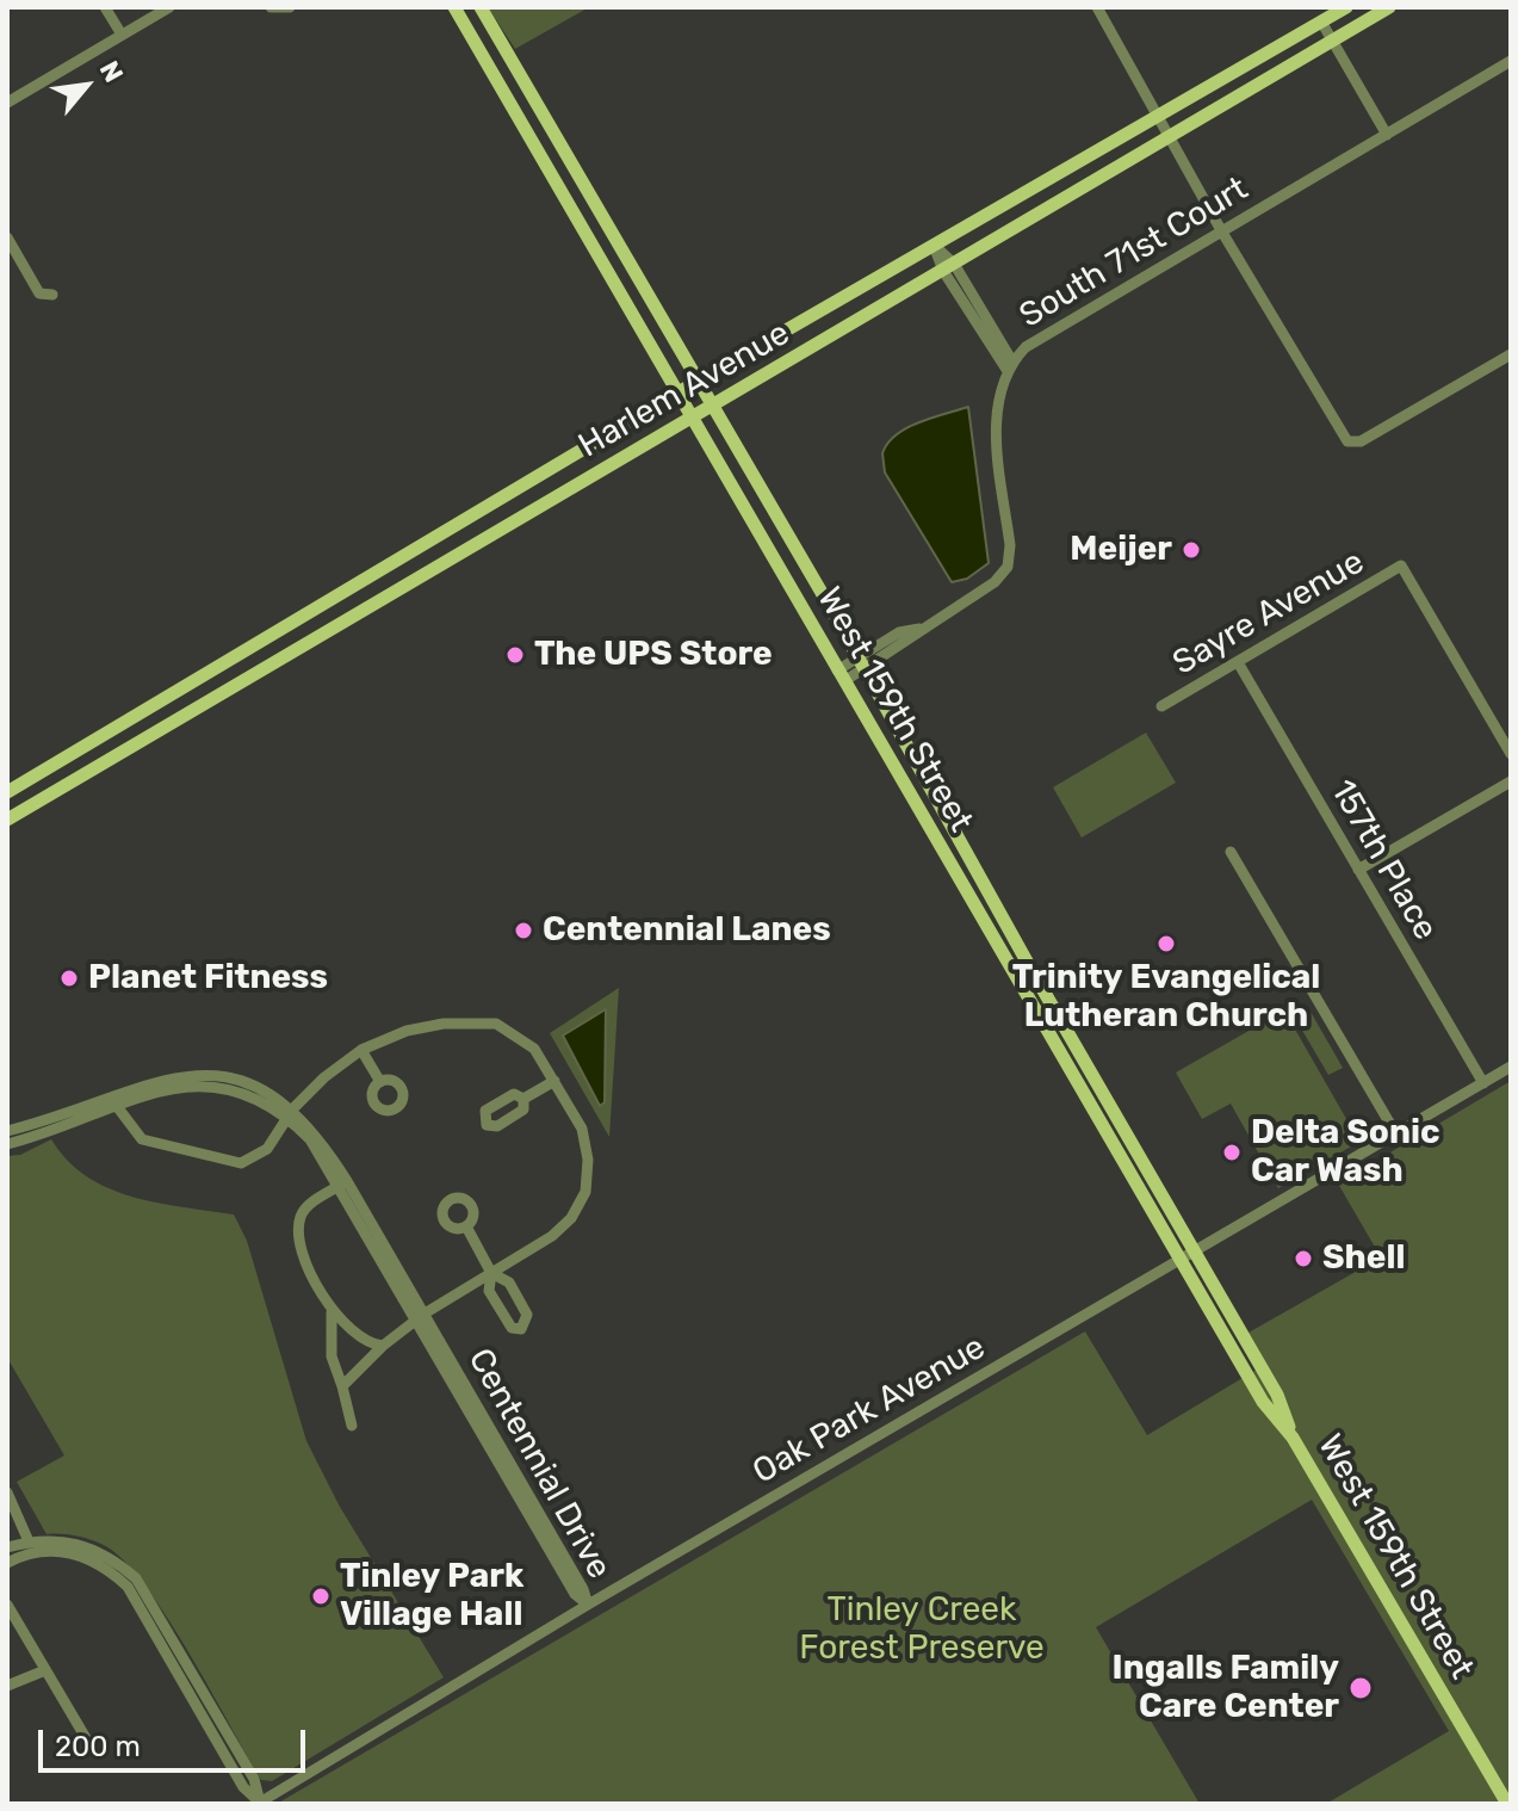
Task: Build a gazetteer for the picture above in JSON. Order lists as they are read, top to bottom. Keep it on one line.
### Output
{"streets":{"main road":["Harlem Avenue","West 159th Street"],"street":["South 71st Court","Sayre Avenue","157th Place","Oak Park Avenue","Centennial Drive"]},"crossings":[["South 71st Court","West 159th Street"],["Harlem Avenue","West 159th Street"],["Sayre Avenue","157th Place"],["West 159th Street","Oak Park Avenue"],["157th Place","Oak Park Avenue"],["Oak Park Avenue","Centennial Drive"]],"parks":["Tinley Creek Forest Preserve"],"places":["Meijer","The UPS Store","Centennial Lanes","Trinity Evangelical Lutheran Church","Planet Fitness","Delta Sonic Car Wash","Shell","Tinley Park Village Hall","Ingalls Family Care Center"],"scale_bar":"200 m","north":"top right"}
